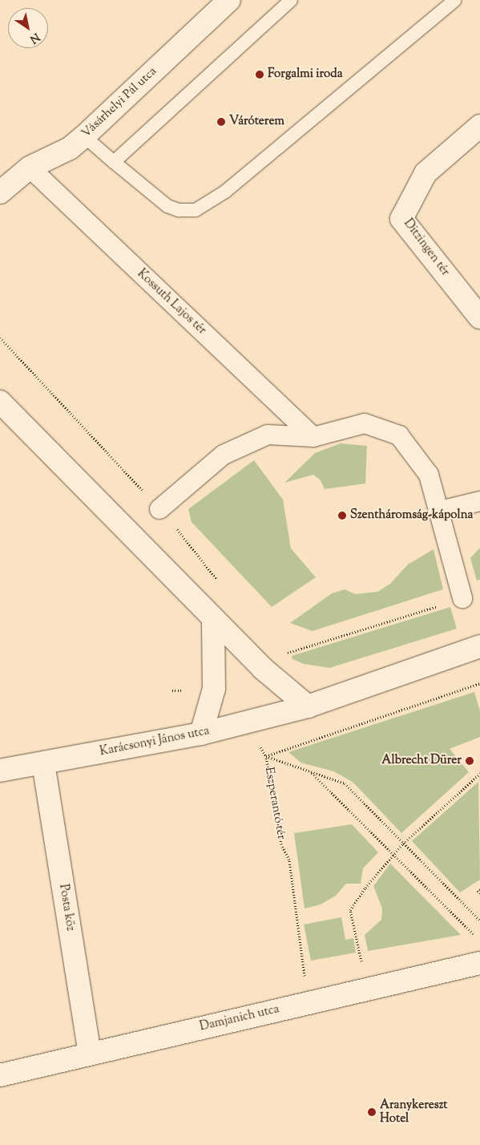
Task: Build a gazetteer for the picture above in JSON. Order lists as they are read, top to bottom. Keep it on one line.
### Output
{"streets":{"street":["Vásárhelyi Pál utca","Ditzingen tér","Kossuth Lajos tér","Karácsonyi János utca","Posta köz","Damjanich utca"],"path":["Eszperantó tér"]},"crossings":[["Vásárhelyi Pál utca","Kossuth Lajos tér"],["Karácsonyi János utca","Posta köz"],["Eszperantó tér","Damjanich utca"],["Posta köz","Damjanich utca"]],"places":["Forgalmi iroda","Váróterem","Szentháromság-kápolna","Albrecht Dürer","Aranykereszt Hotel"],"north":"bottom right"}
